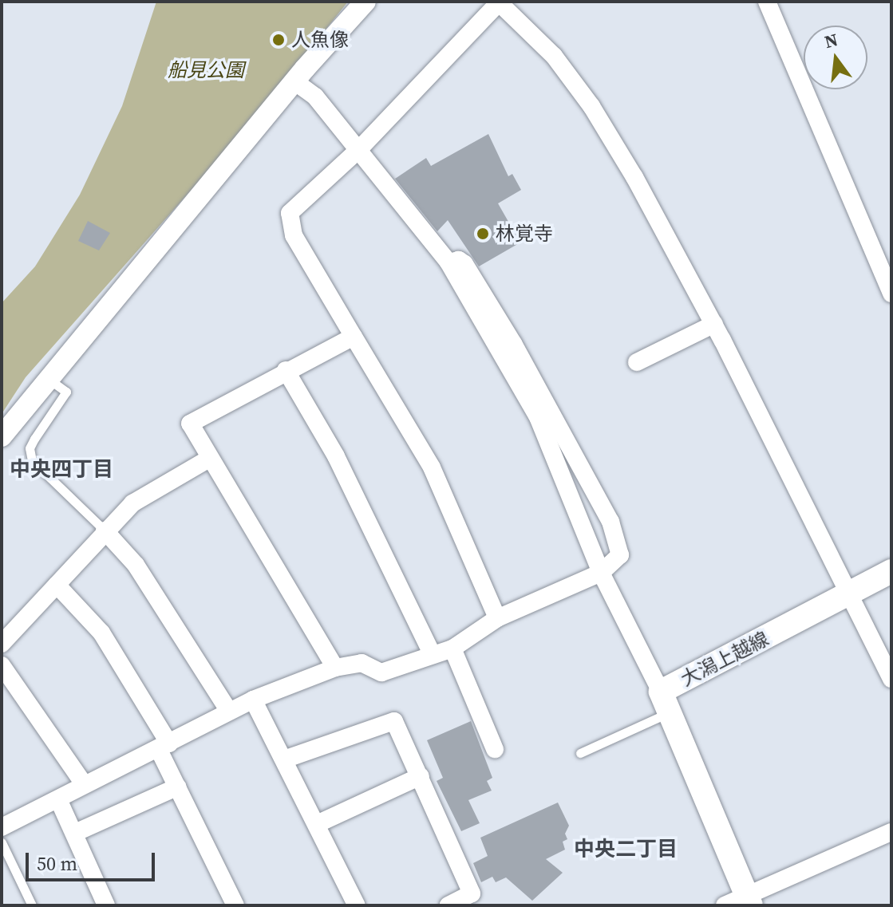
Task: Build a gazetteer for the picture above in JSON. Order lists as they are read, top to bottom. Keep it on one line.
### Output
{"streets":{"main road":["大潟上越線"]},"districts":["中央四丁目","中央二丁目"],"parks":["船見公園"],"places":["人魚像","林覚寺"],"scale_bar":"50 m","north":"top"}
